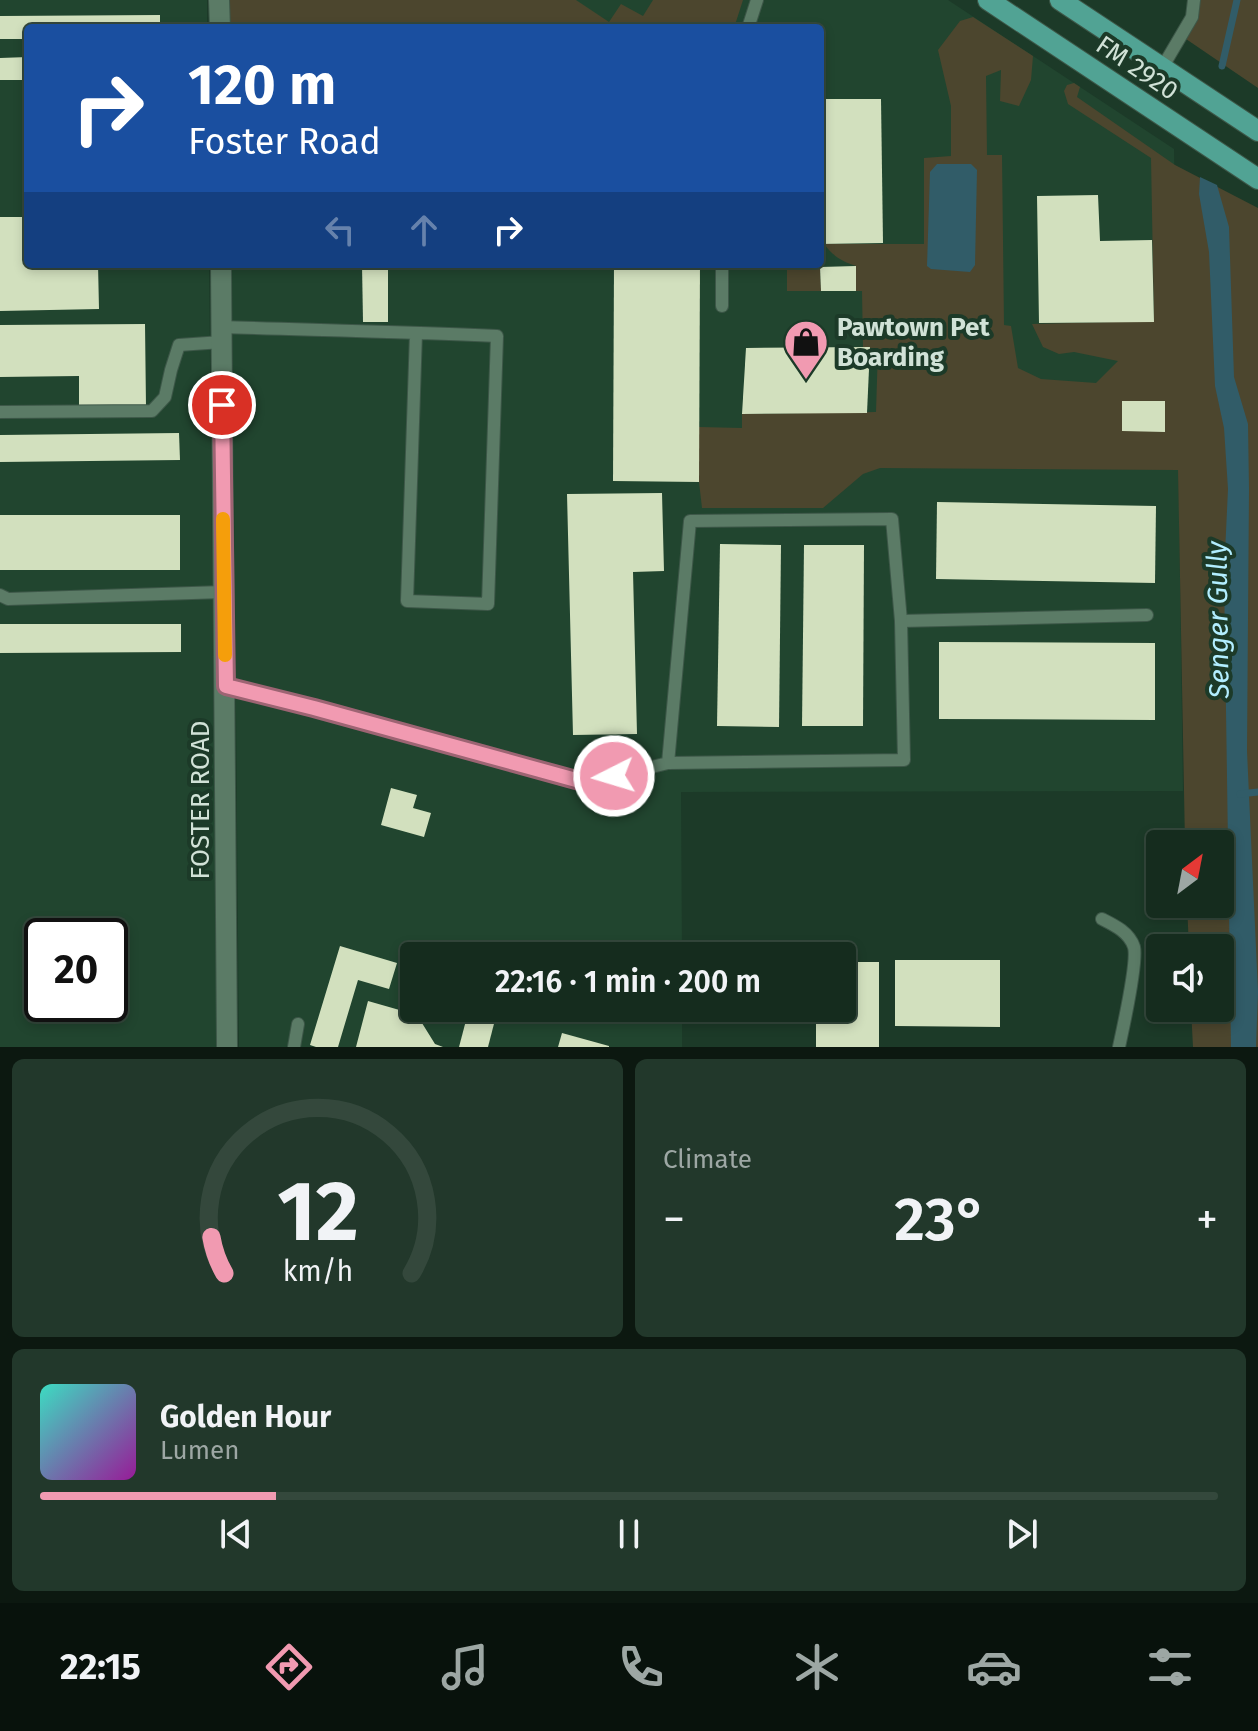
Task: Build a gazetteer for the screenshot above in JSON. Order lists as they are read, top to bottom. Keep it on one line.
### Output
{"streets":{"main road":["FM 2920"],"street":["FOSTER ROAD"]},"water":["Senger Gully"],"places":{"shop":["Pawtown Pet Boarding"]},"north":"top right","page":{"turn":["120 m","Foster Road"],"limit":"20","trip":"22:16 · 1 min · 200 m","tile":"Climate","heat":["−","23°","+"],"song":["Golden Hour","Lumen"],"tabs":"22:15","gauge":["12","km/h"]}}
